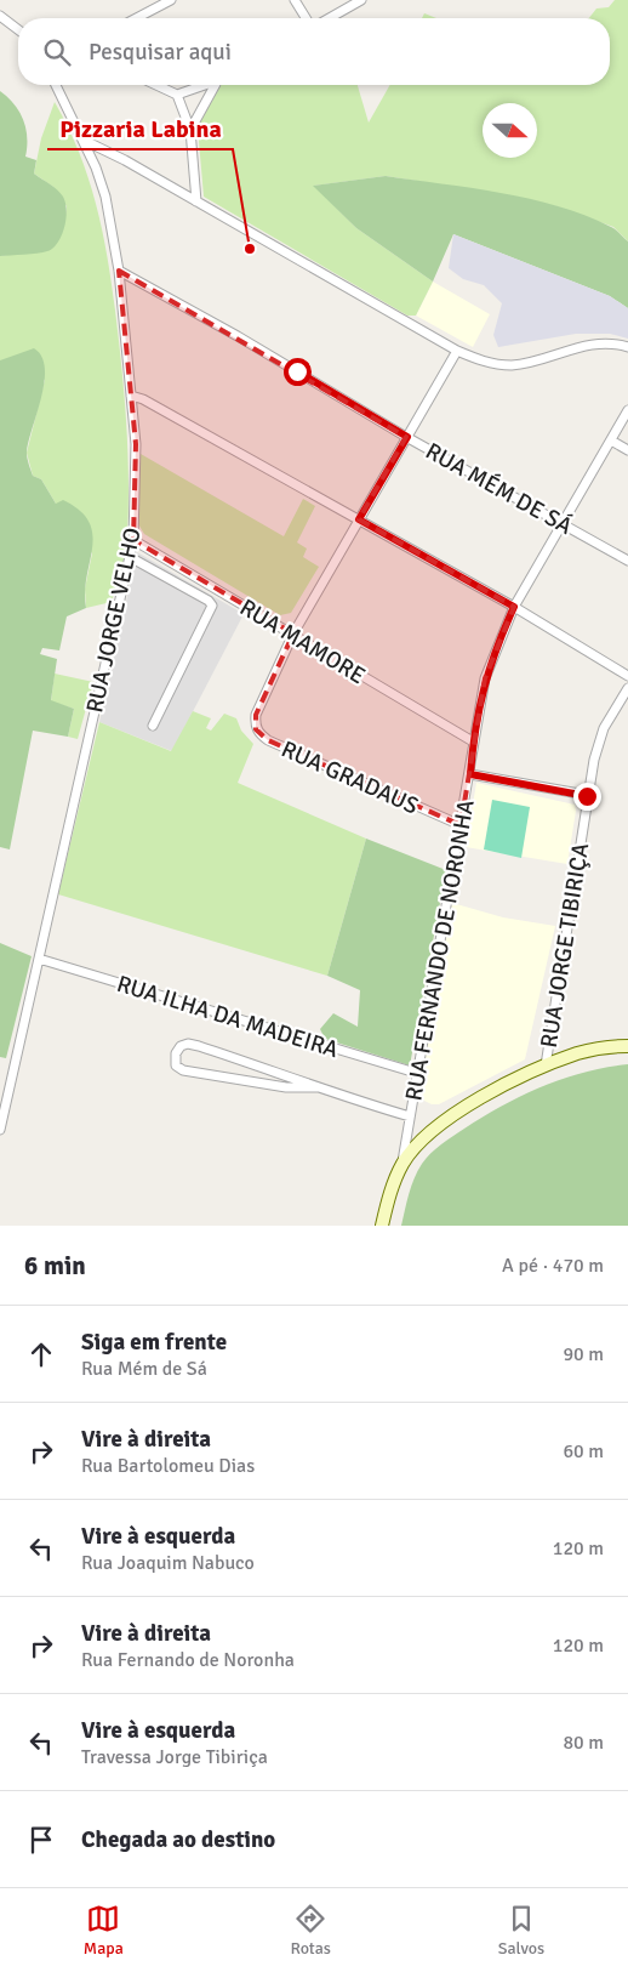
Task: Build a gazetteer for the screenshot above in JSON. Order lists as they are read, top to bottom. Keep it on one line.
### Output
{"streets":{"street":["RUA MÉM DE SÁ","RUA JORGE VELHO","RUA MAMORE","RUA GRADAUS","RUA JORGE TIBIRIÇA","RUA FERNANDO DE NORONHA","RUA ILHA DA MADEIRA"]},"crossings":[["RUA MÉM DE SÁ","RUA JORGE VELHO"],["RUA MÉM DE SÁ","RUA FERNANDO DE NORONHA"],["RUA JORGE VELHO","RUA MAMORE"],["RUA JORGE VELHO","RUA ILHA DA MADEIRA"],["RUA MAMORE","RUA GRADAUS"],["RUA MAMORE","RUA FERNANDO DE NORONHA"],["RUA GRADAUS","RUA FERNANDO DE NORONHA"],["RUA FERNANDO DE NORONHA","RUA ILHA DA MADEIRA"]],"places":["Pizzaria Labina"],"north":"right","page":{"search":"Pesquisar aqui","heading":["6 min","A pé · 470 m"],"list":[["Siga em frente","Rua Mém de Sá","90 m"],["Vire à direita","Rua Bartolomeu Dias","60 m"],["Vire à esquerda","Rua Joaquim Nabuco","120 m"],["Vire à direita","Rua Fernando de Noronha","120 m"],["Vire à esquerda","Travessa Jorge Tibiriça","80 m"],"Chegada ao destino"],"nav":["Mapa","Rotas","Salvos"]}}
